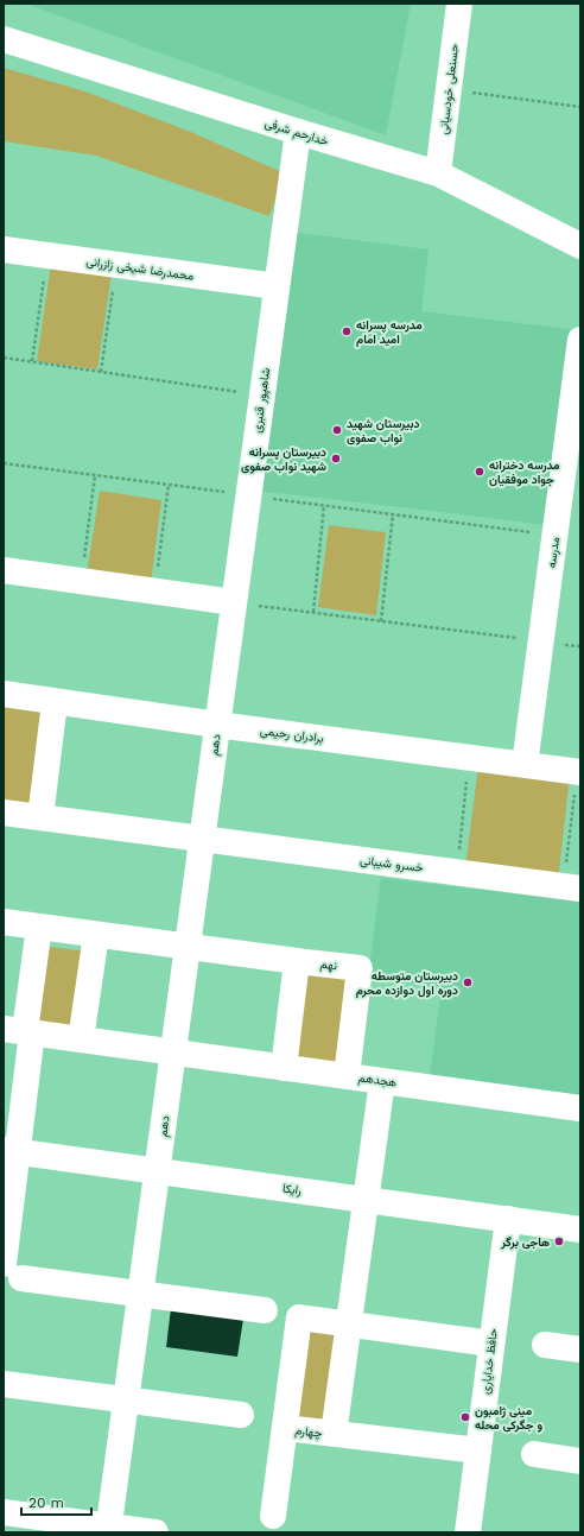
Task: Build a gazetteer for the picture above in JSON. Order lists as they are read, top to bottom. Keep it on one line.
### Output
{"streets":{"street":["حسنعلی خودسیانی","خدارحم شرفی","محمدرضا شیخی زازرانی","شاهپور قنبری","مدرسه","برادران رحیمی","دهم","خسرو شیبانی","نهم","هجدهم","رایکا","حافظ خدایاری","چهارم"]},"crossings":[["حسنعلی خودسیانی","خدارحم شرفی"],["خدارحم شرفی","شاهپور قنبری"],["محمدرضا شیخی زازرانی","شاهپور قنبری"],["شاهپور قنبری","برادران رحیمی"],["شاهپور قنبری","دهم"],["مدرسه","برادران رحیمی"],["برادران رحیمی","دهم"],["دهم","خسرو شیبانی"],["دهم","هجدهم"],["دهم","رایکا"],["نهم","هجدهم"],["هجدهم","چهارم"],["رایکا","حافظ خدایاری"],["رایکا","چهارم"]],"places":["مدرسه پسرانه امید امام","دبیرستان شهید نواب صفوی","دبیرستان پسرانه شهید نواب صفوی","مدرسه دخترانه جواد موفقیان","دبیرستان متوسطه دوره اول دوازده محرم","هاجی برگر","مینی ژامبون و جگرکی محله"],"scale_bar":"20 m"}
